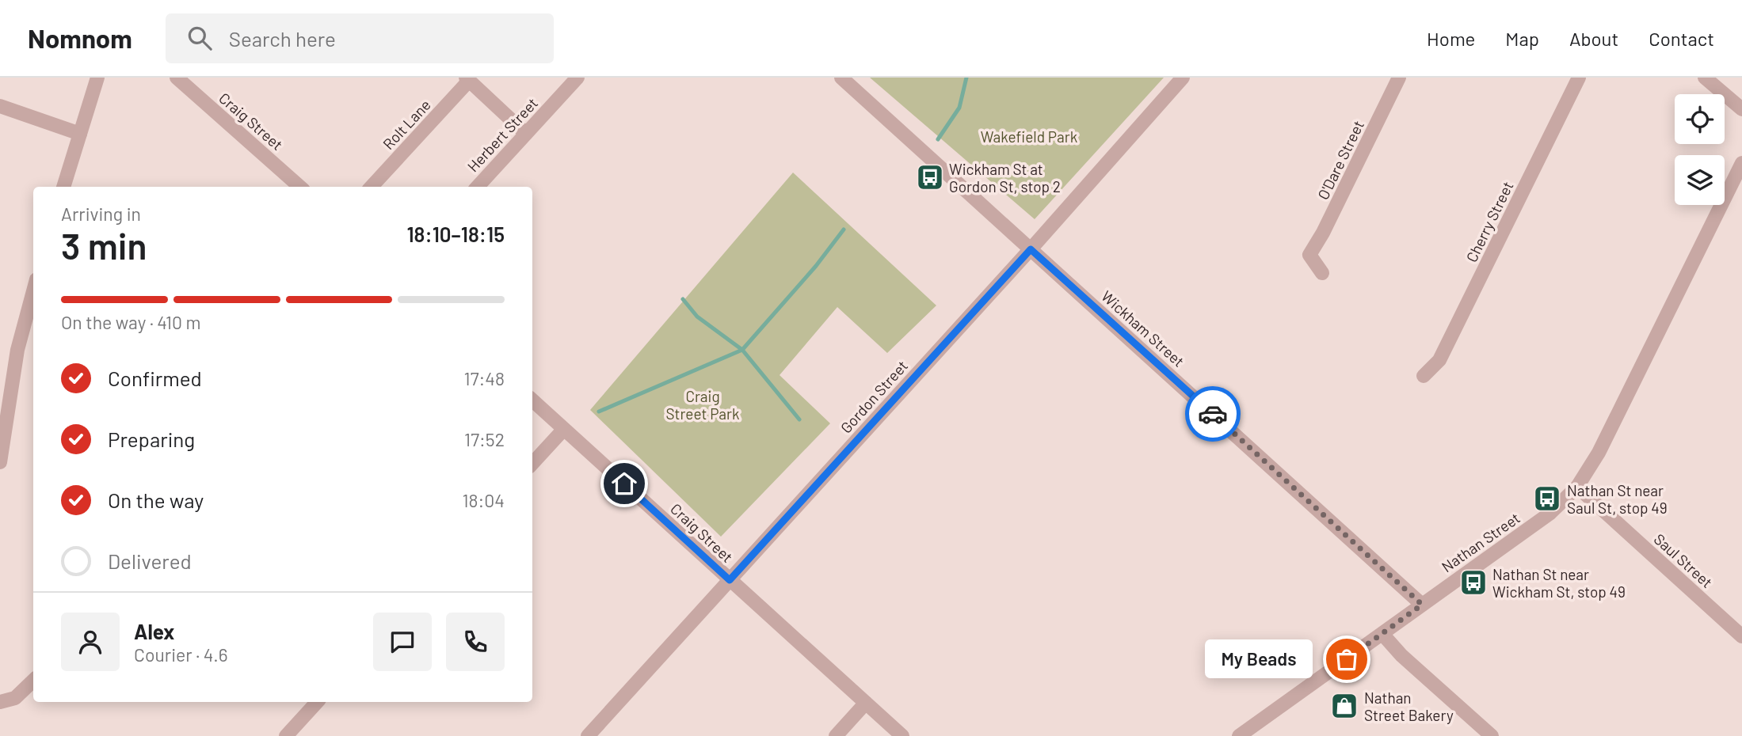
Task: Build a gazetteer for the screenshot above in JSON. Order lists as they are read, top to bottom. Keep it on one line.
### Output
{"streets":{"street":["Craig Street","Rolt Lane","Herbert Street","O'Dare Street","Cherry Street","Wickham Street","Gordon Street","Nathan Street","Saul Street"]},"crossings":[["Craig Street","Gordon Street"],["Wickham Street","Gordon Street"],["Wickham Street","Nathan Street"],["Nathan Street","Saul Street"]],"parks":["Wakefield Park","Craig Street Park"],"places":{"bus stop":["Wickham St at Gordon St, stop 2","Nathan St near Saul St, stop 49","Nathan St near Wickham St, stop 49"],"other":["My Beads"],"shop":["Nathan Street Bakery"]},"page":{"header":"Nomnom","search":"Search here","nav":["Home","Map","About","Contact"],"heading":["3 min","Arriving in","18:10–18:15"],"panel":["Alex","Courier · 4.6"],"bar":"On the way · 410 m","list":[["Confirmed","17:48"],["Preparing","17:52"],["On the way","18:04"],"Delivered"],"bubble":"My Beads"}}
